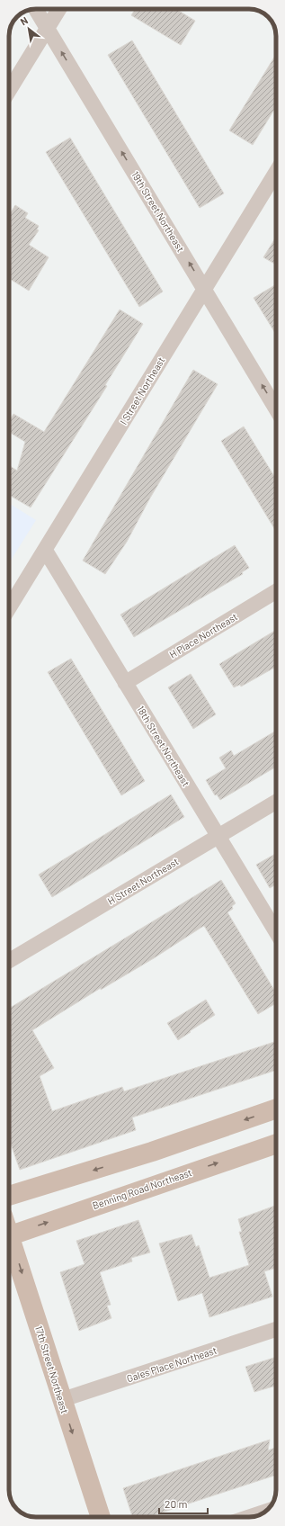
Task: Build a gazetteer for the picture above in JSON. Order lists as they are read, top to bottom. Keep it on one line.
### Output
{"streets":{"main road":["Benning Road Northeast","17th Street Northeast"],"street":["19th Street Northeast","I Street Northeast","H Place Northeast","18th Street Northeast","H Street Northeast","Gales Place Northeast"]},"crossings":[["19th Street Northeast","I Street Northeast"],["I Street Northeast","18th Street Northeast"],["H Place Northeast","18th Street Northeast"],["18th Street Northeast","H Street Northeast"],["Gales Place Northeast","17th Street Northeast"]],"one_way":["19th Street Northeast","17th Street Northeast"],"scale_bar":"20 m","north":"top left"}
